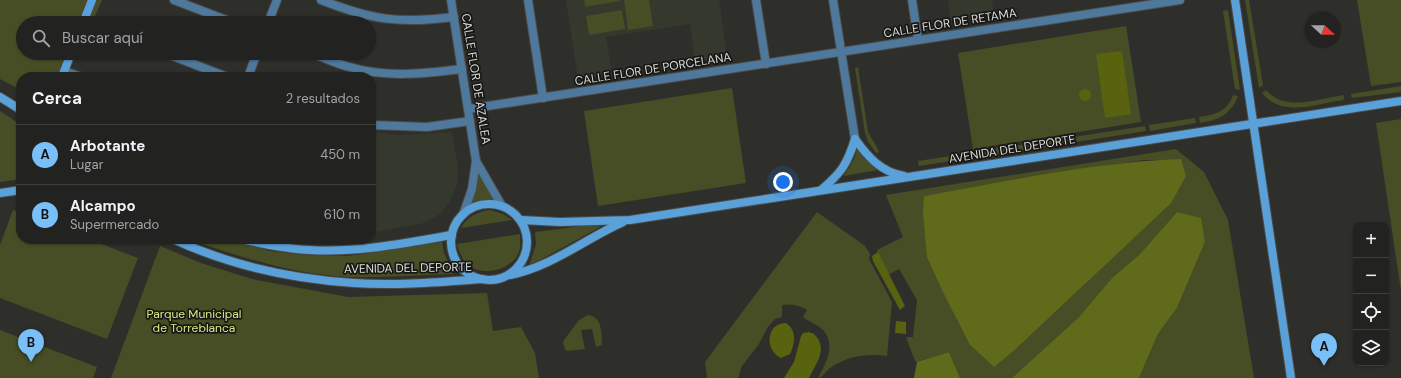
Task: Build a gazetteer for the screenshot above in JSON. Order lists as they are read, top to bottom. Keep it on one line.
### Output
{"streets":{"street":["CALLE FLOR DE RETAMA","CALLE FLOR DE PORCELANA","CALLE FLOR DE AZALEA","AVENIDA DEL DEPORTE"]},"crossings":[["CALLE FLOR DE RETAMA","CALLE FLOR DE PORCELANA"],["CALLE FLOR DE PORCELANA","CALLE FLOR DE AZALEA"]],"parks":["Parque Municipal de Torreblanca"],"north":"right","page":{"search":"Buscar aquí","heading":["Cerca","2 resultados"],"list":[{"mark":"A","name":"Arbotante","note":"Lugar","value":"450 m"},{"mark":"B","name":"Alcampo","note":"Supermercado","value":"610 m"}],"map_buttons":["+","−"],"pins":["B","A"]}}
